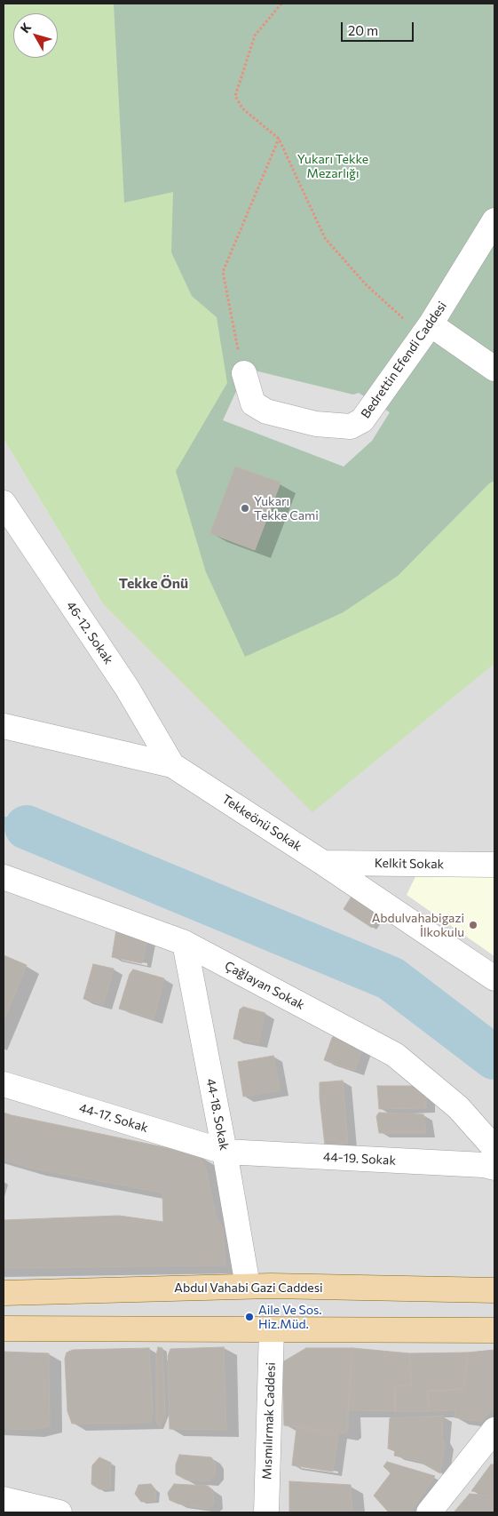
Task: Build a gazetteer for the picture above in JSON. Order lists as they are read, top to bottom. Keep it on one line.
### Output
{"streets":{"main road":["Abdul Vahabi Gazi Caddesi"],"street":["Bedrettin Efendi Caddesi","46-12. Sokak","Tekkeönü Sokak","Kelkit Sokak","Çağlayan Sokak","44-18. Sokak","44-17. Sokak","44-19. Sokak","Mısmılırmak Caddesi"]},"crossings":[["46-12. Sokak","Tekkeönü Sokak"],["Tekkeönü Sokak","Kelkit Sokak"],["Çağlayan Sokak","44-18. Sokak"],["44-18. Sokak","44-17. Sokak"],["44-18. Sokak","44-19. Sokak"],["44-18. Sokak","Abdul Vahabi Gazi Caddesi"],["44-17. Sokak","44-19. Sokak"]],"districts":["Tekke Önü"],"parks":["Yukarı Tekke Mezarlığı"],"places":["Yukarı Tekke Cami","Abdulvahabigazi İlkokulu","Aile Ve Sos. Hiz.Müd."],"scale_bar":"20 m","north":"top left"}
